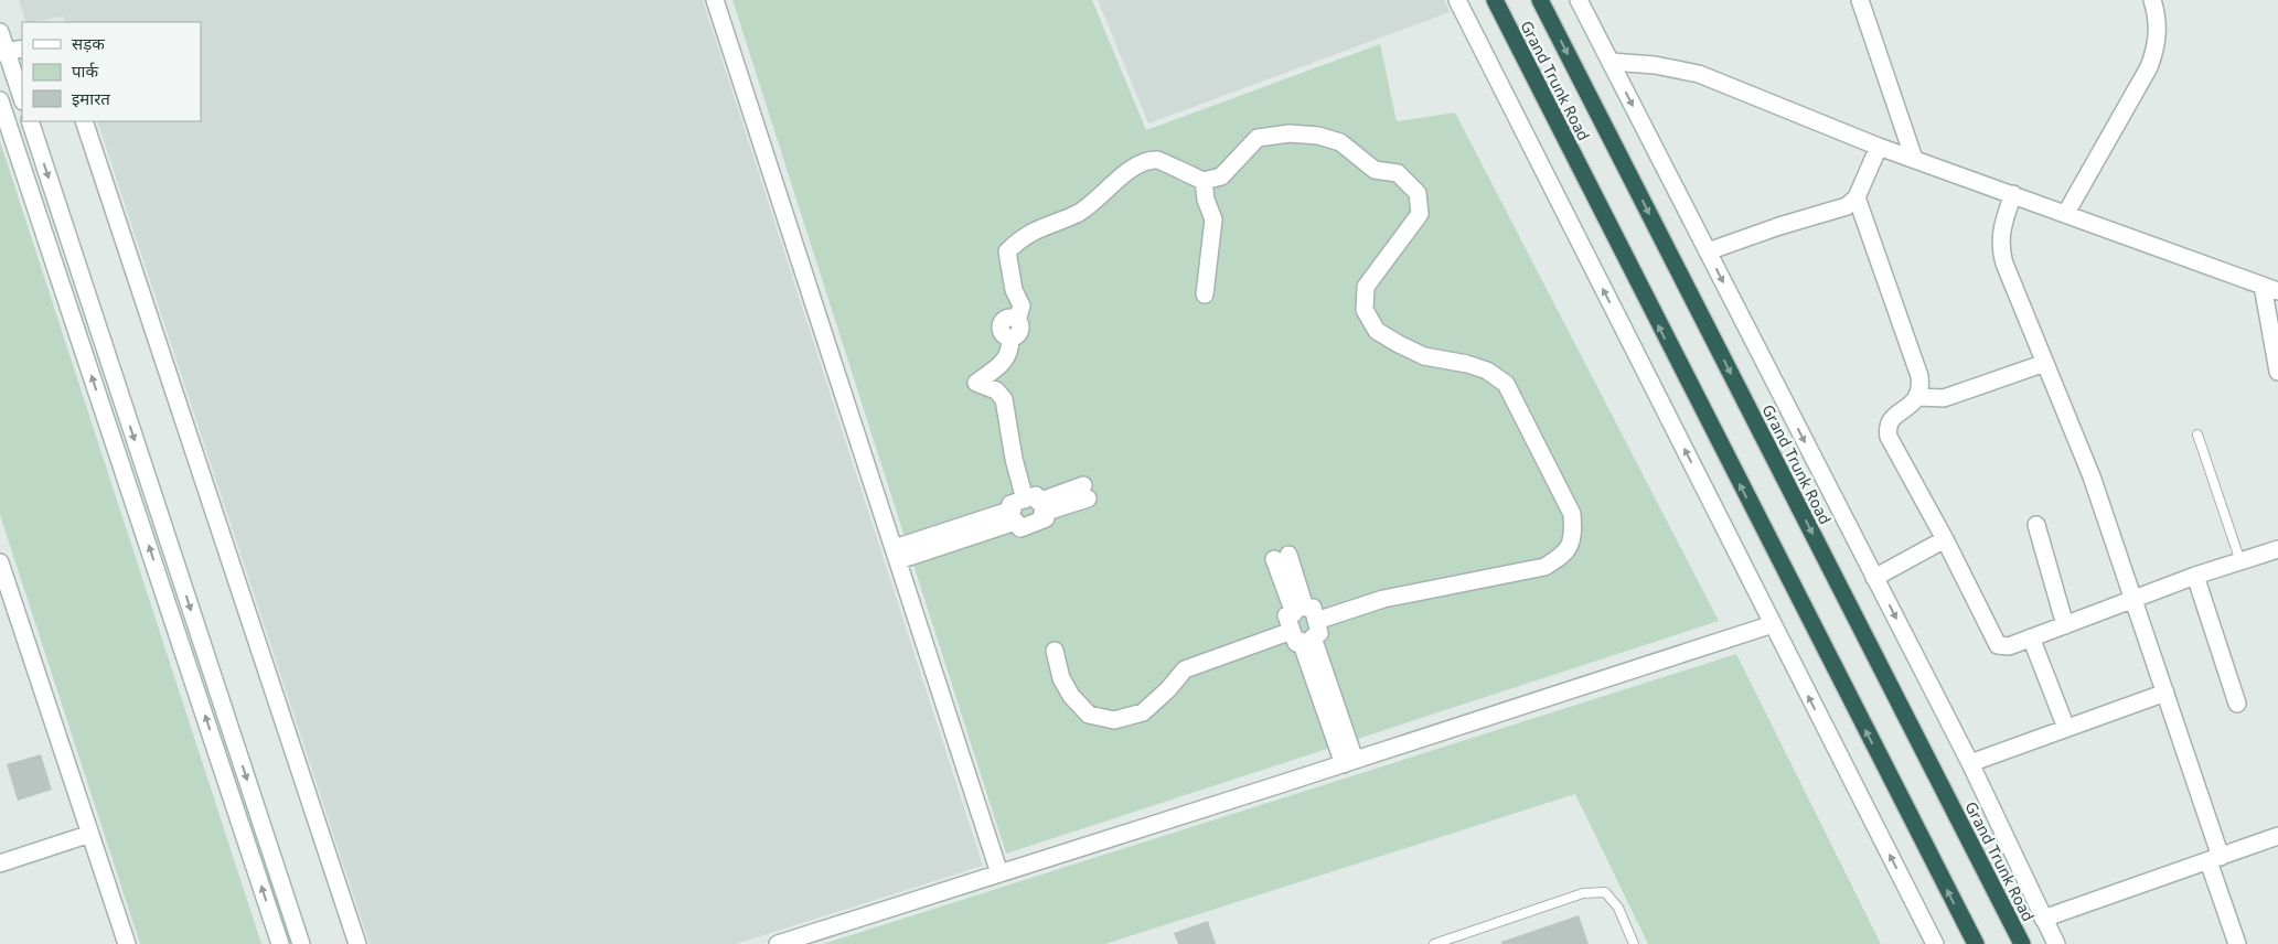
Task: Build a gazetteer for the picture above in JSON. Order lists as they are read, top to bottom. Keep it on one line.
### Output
{"streets":{"highway":["Grand Trunk Road"]},"legend":["सड़क","पार्क","इमारत"]}
